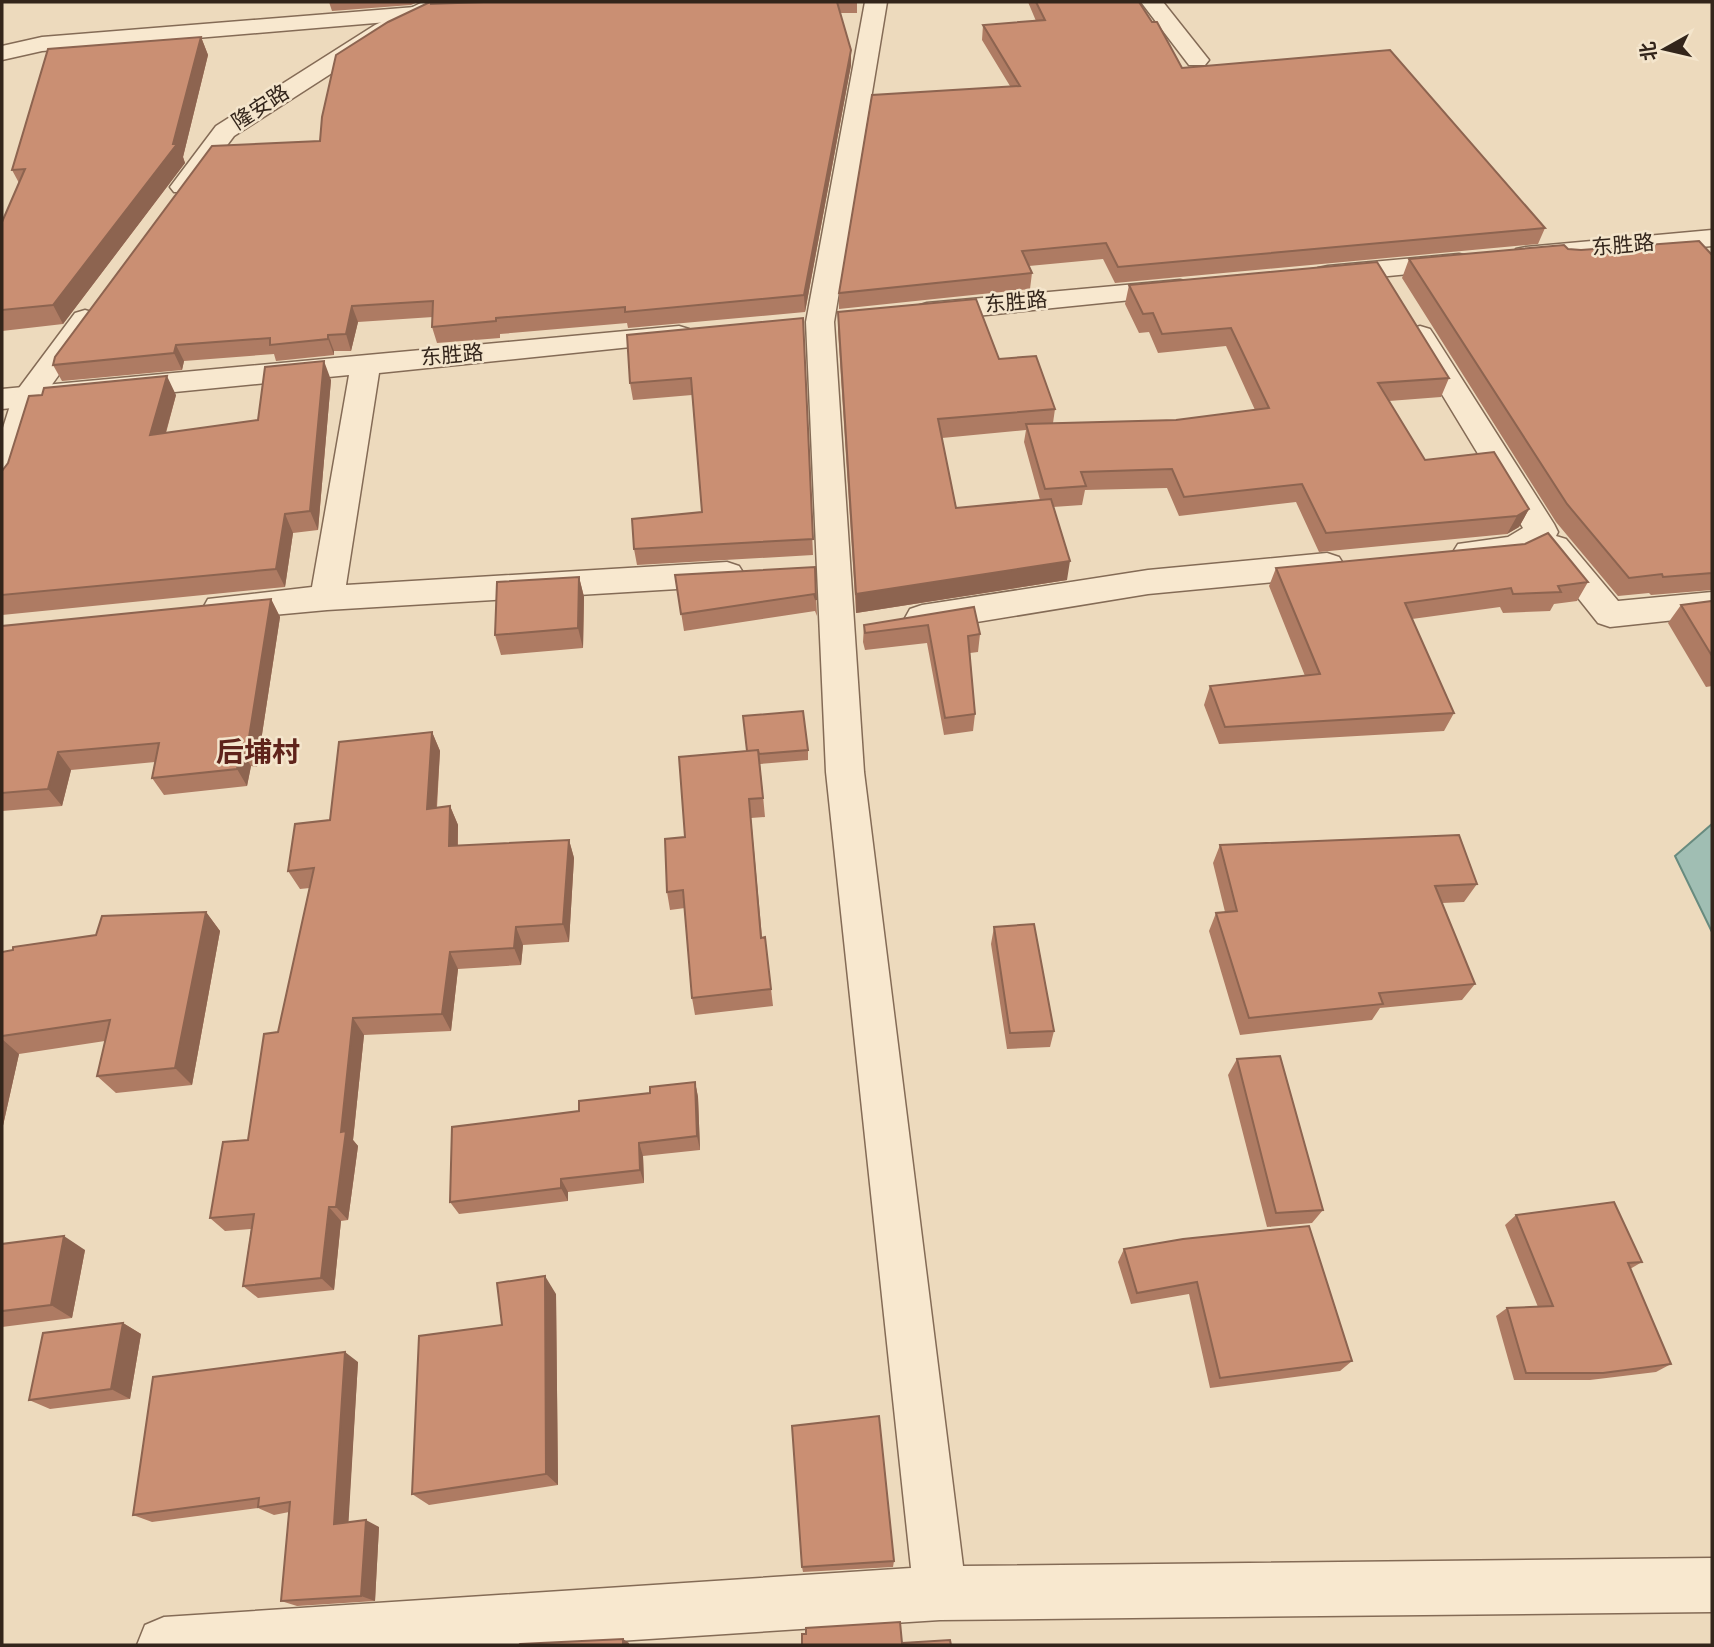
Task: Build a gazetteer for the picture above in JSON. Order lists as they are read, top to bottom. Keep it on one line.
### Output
{"streets":{"street":["隆安路","东胜路"]},"districts":["后埔村"],"north":"left"}
